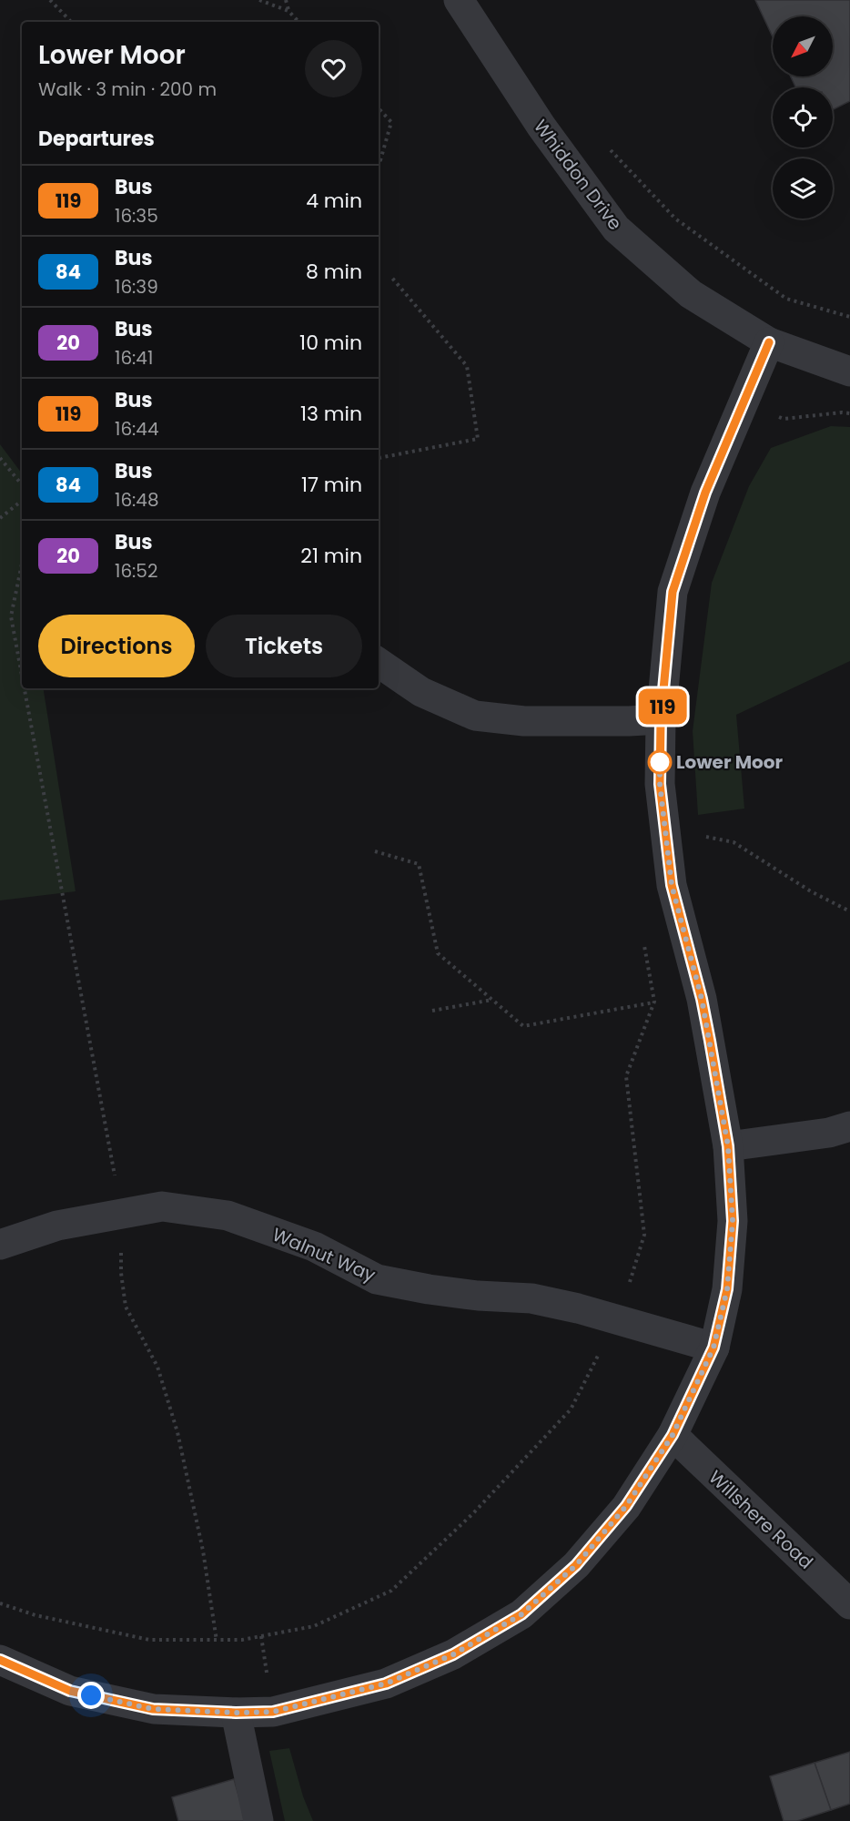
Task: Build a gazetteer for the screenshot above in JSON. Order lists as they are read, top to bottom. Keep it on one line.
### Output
{"streets":{"street":["Whiddon Drive","Walnut Way","Willshere Road"]},"places":["Lower Moor"],"lines":["bus line 119"],"north":"bottom left","page":{"on_map":"119","heading":[["Lower Moor","Walk · 3 min · 200 m"],"Departures"],"list":[{"mark":"119","name":"Bus","note":"16:35","value":"4 min"},{"mark":"84","name":"Bus","note":"16:39","value":"8 min"},{"mark":"20","name":"Bus","note":"16:41","value":"10 min"},{"mark":"119","name":"Bus","note":"16:44","value":"13 min"},{"mark":"84","name":"Bus","note":"16:48","value":"17 min"},{"mark":"20","name":"Bus","note":"16:52","value":"21 min"}],"buttons":["Directions","Tickets"]}}
